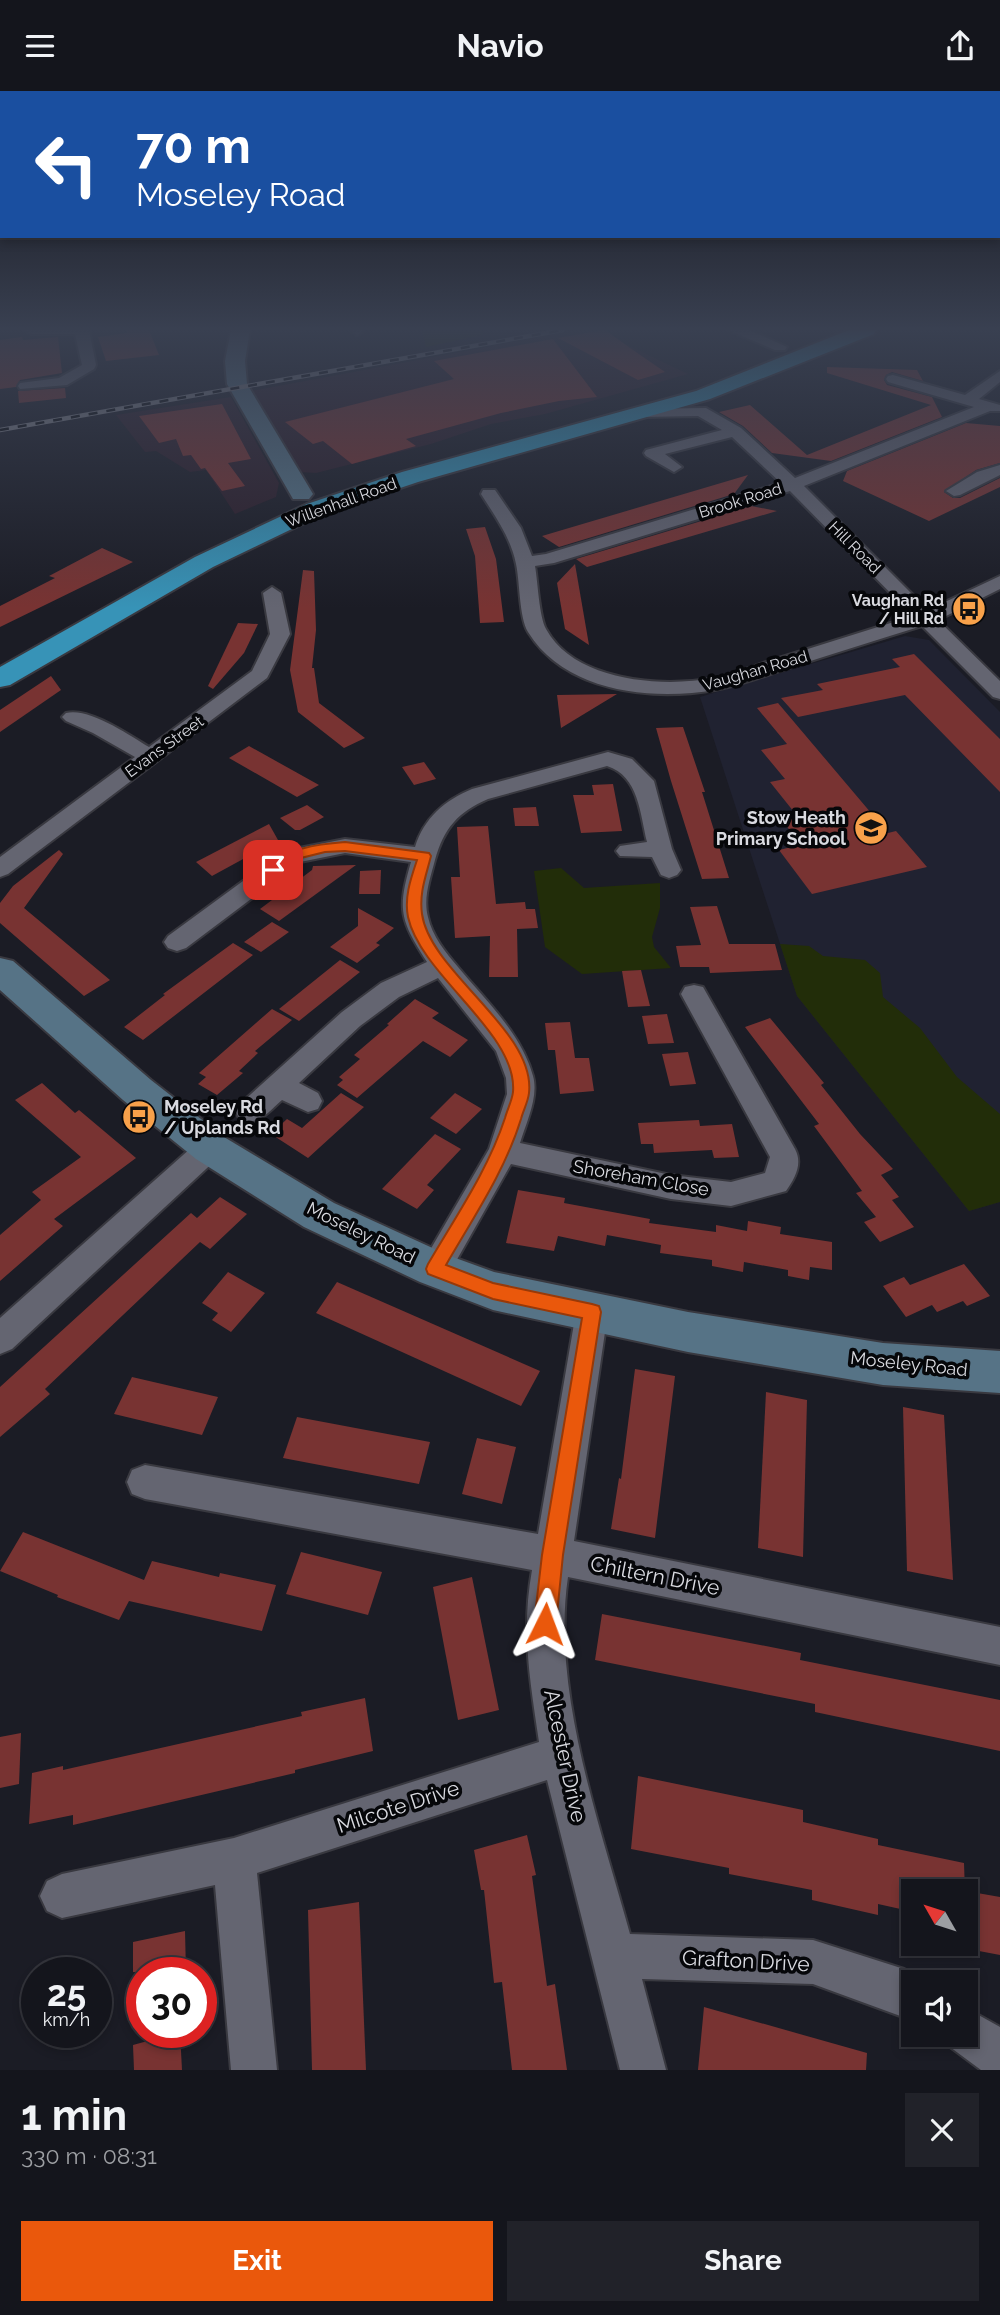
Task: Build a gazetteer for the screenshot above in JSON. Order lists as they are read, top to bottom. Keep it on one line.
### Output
{"streets":{"highway":["Willenhall Road"],"street":["Brook Road","Hill Road","Vaughan Road","Evans Street","Shoreham Close","Moseley Road","Chiltern Drive","Alcester Drive","Milcote Drive","Grafton Drive"]},"crossings":[["Brook Road","Hill Road"],["Brook Road","Vaughan Road"],["Hill Road","Vaughan Road"],["Moseley Road","Alcester Drive"],["Chiltern Drive","Alcester Drive"],["Alcester Drive","Milcote Drive"],["Alcester Drive","Grafton Drive"]],"places":{"bus stop":["Vaughan Rd / Hill Rd","Moseley Rd / Uplands Rd"],"school or university":["Stow Heath Primary School"]},"north":"top left","page":{"header":"Navio","turn":["70 m","Moseley Road"],"speed":"25 km/h","limit":"30","heading":["1 min","330 m · 08:31"],"buttons":["Exit","Share"]}}
